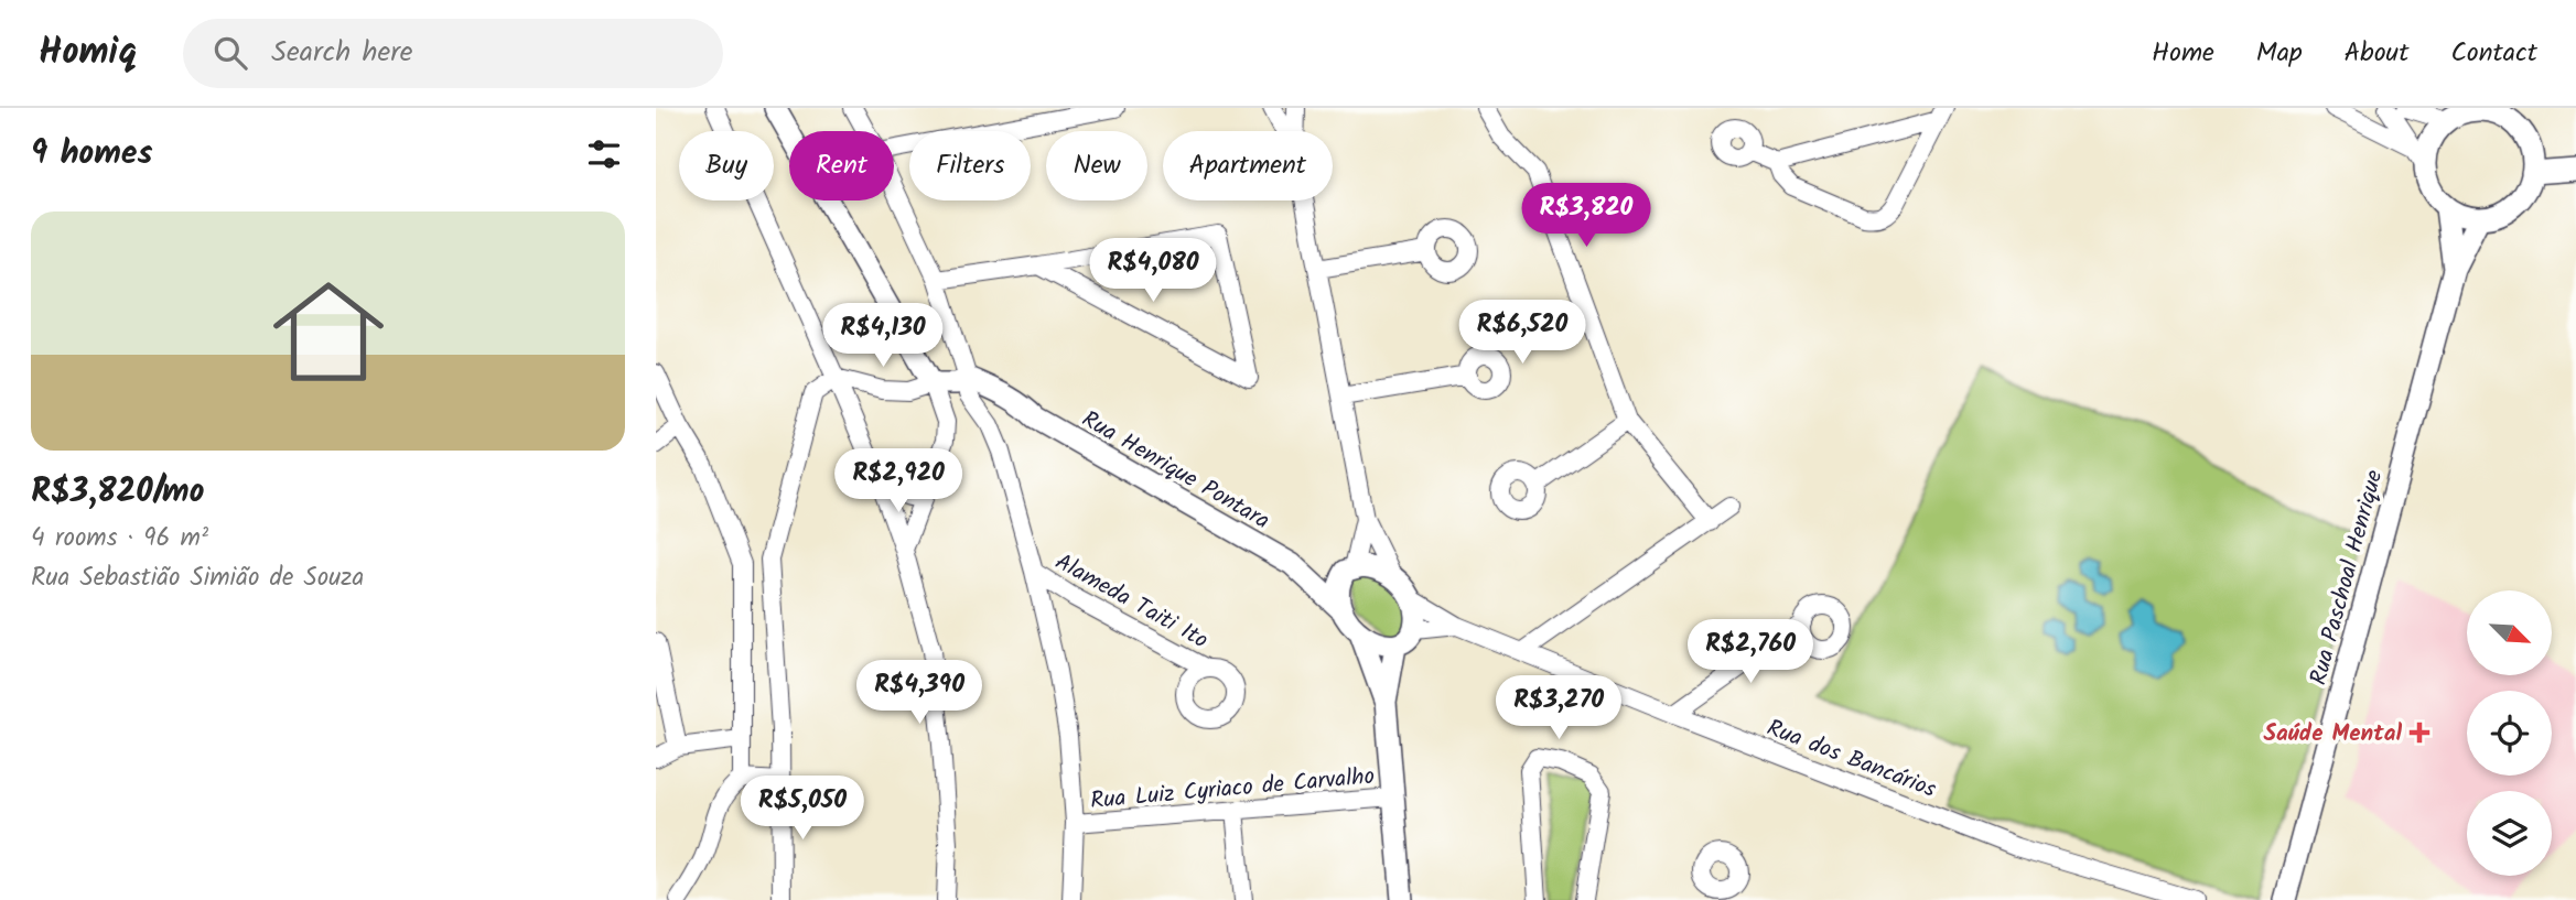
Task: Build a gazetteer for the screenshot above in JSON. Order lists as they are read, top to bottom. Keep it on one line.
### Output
{"streets":{"street":["Rua Henrique Pontara","Rua Paschoal Henrique","Alameda Taiti Ito","Rua dos Bancários","Rua Luiz Cyriaco de Carvalho"]},"crossings":[["Rua Henrique Pontara","Rua dos Bancários"]],"places":{"health":["Saúde Mental"]},"north":"bottom right","page":{"header":"Homiq","search":"Search here","nav":["Home","Map","About","Contact"],"heading":"9 homes","chip":["Buy","Rent","Filters","New","Apartment"],"price":["R$3,820","R$4,080","R$6,520","R$4,130","R$2,920","R$2,760","R$4,390","R$3,270","R$5,050"],"list":[{"name":"R$3,820/mo","note":"4 rooms · 96 m² · Rua Sebastião Simião de Souza"}]}}
